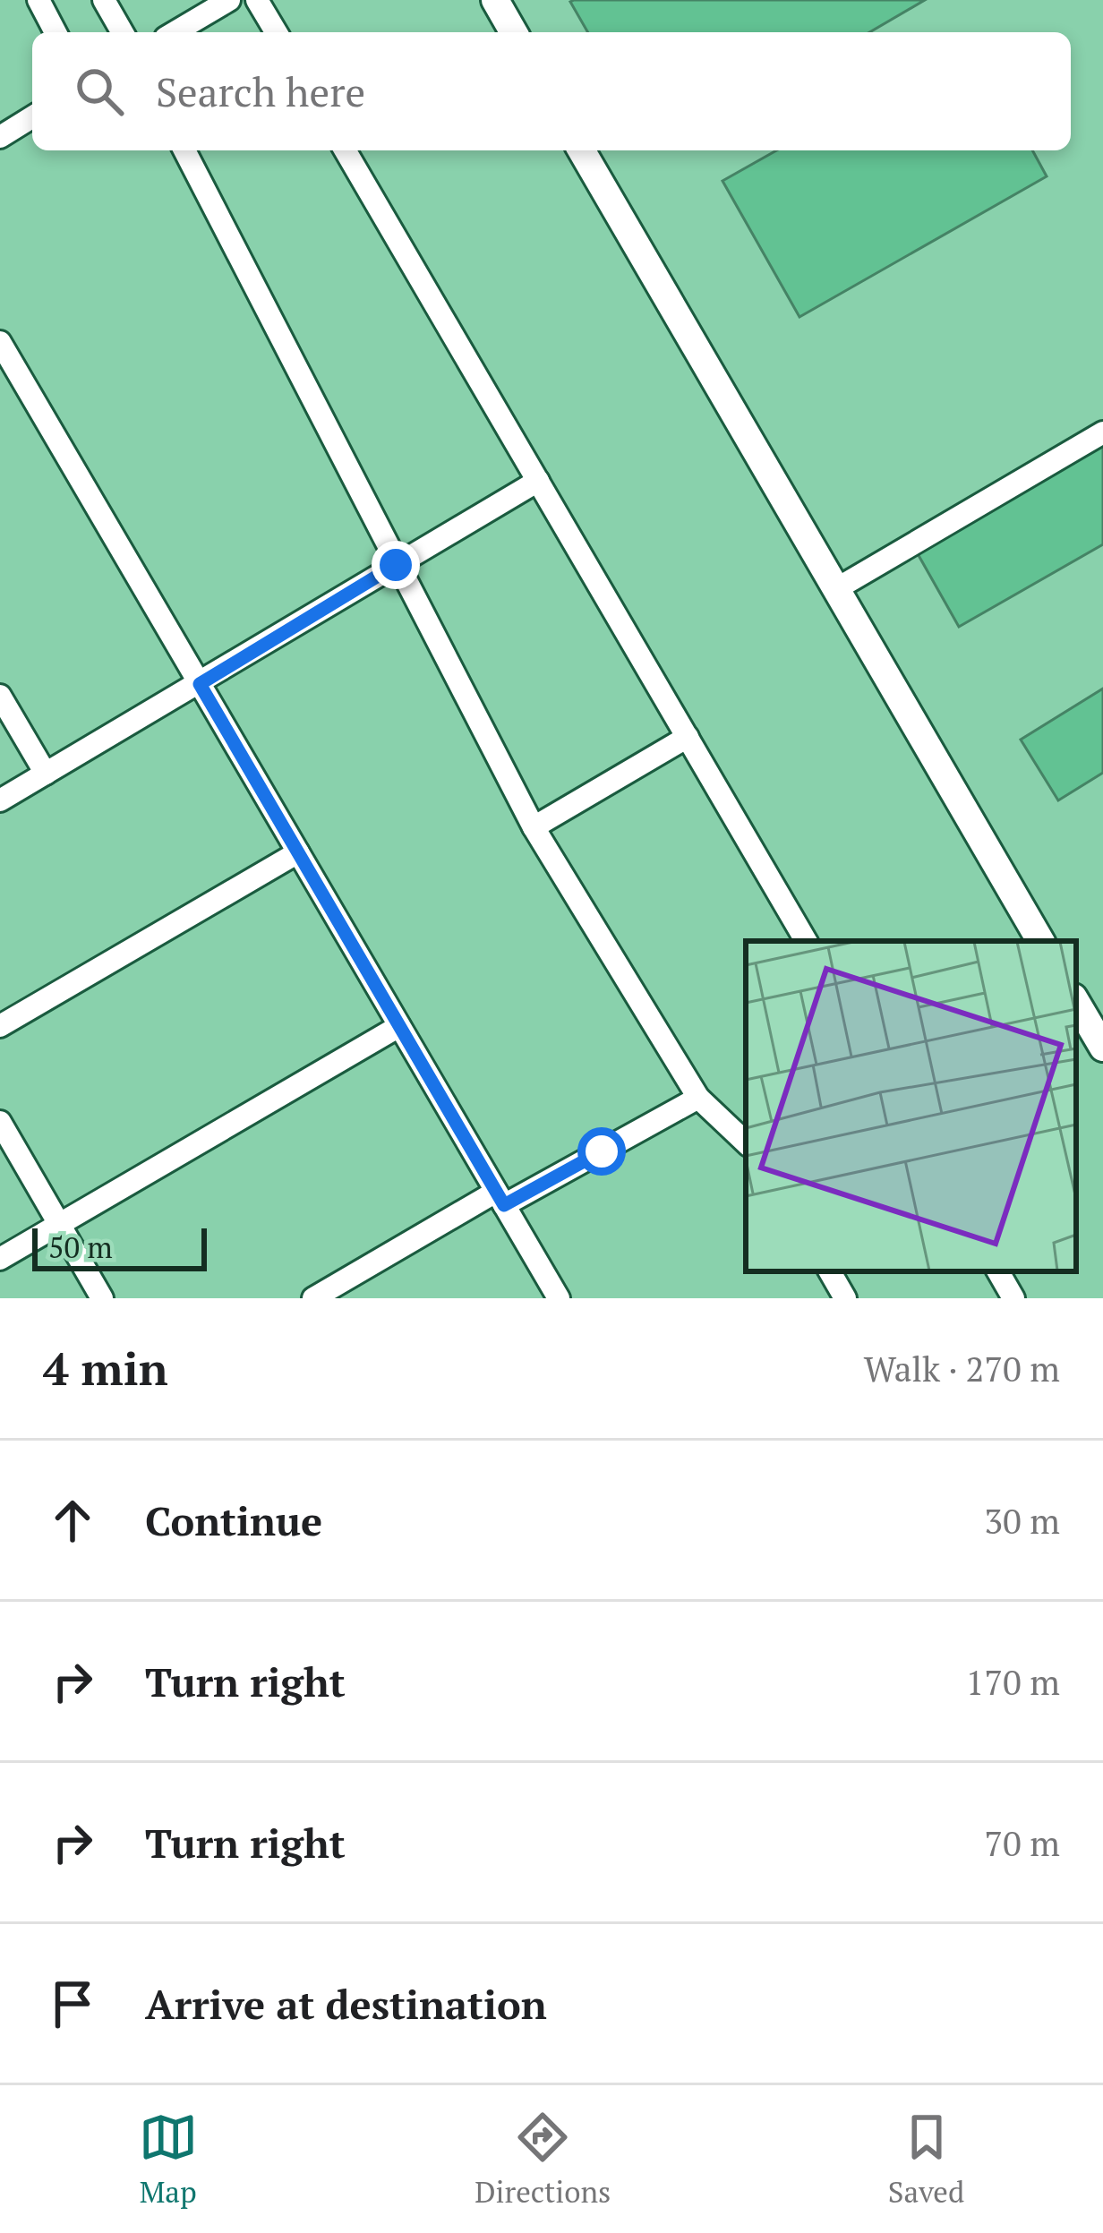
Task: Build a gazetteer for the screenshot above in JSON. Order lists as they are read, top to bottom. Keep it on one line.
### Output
{"scale_bar":"50 m","page":{"search":"Search here","scale":"50 m","heading":["4 min","Walk · 270 m"],"list":[["Continue","30 m"],["Turn right","170 m"],["Turn right","70 m"],"Arrive at destination"],"nav":["Map","Directions","Saved"]}}
